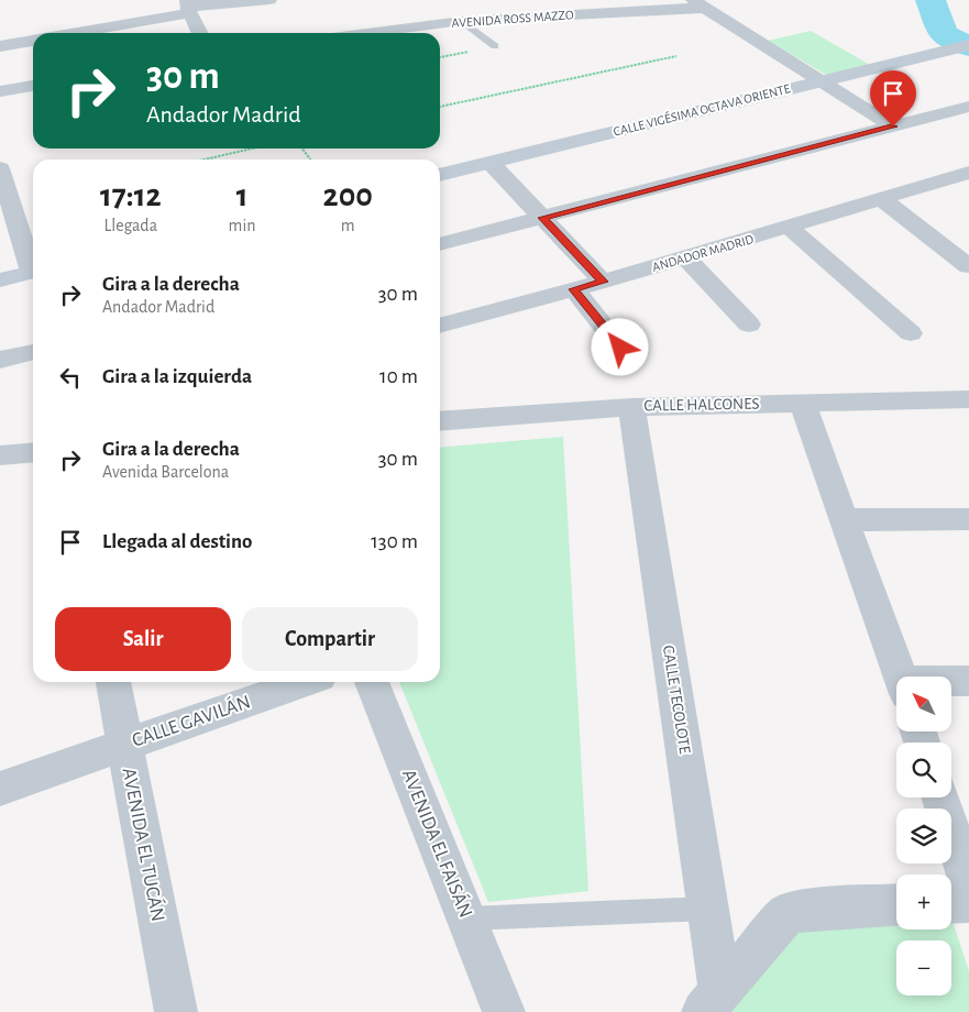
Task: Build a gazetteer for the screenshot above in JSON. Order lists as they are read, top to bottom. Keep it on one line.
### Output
{"streets":{"main road":["CALLE VIGÉSIMA OCTAVA ORIENTE"],"street":["AVENIDA ROSS MAZZO","ANDADOR MADRID","CALLE HALCONES","CALLE TECOLOTE","CALLE GAVILÁN","AVENIDA EL FAISÁN","AVENIDA EL TUCÁN"]},"crossings":[["CALLE HALCONES","CALLE TECOLOTE"],["CALLE GAVILÁN","AVENIDA EL TUCÁN"]],"north":"top left","page":{"turn":["30 m","Andador Madrid"],"eta":["17:12","Llegada","1","min","200","m"],"list":[{"name":"Gira a la derecha","note":"Andador Madrid","value":"30 m"},{"name":"Gira a la izquierda","value":"10 m"},{"name":"Gira a la derecha","note":"Avenida Barcelona","value":"30 m"},{"name":"Llegada al destino","value":"130 m"}],"buttons":["Salir","Compartir"],"map_buttons":["+","−"]}}
